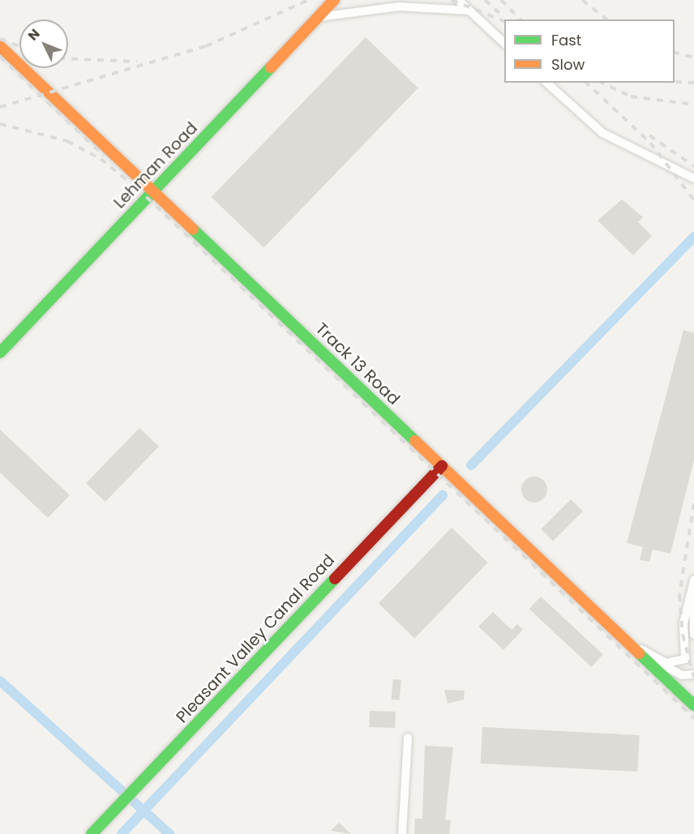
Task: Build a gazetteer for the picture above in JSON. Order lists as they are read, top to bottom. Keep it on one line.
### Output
{"streets":{"street":["Lehman Road","Track 13 Road","Pleasant Valley Canal Road"]},"crossings":[["Lehman Road","Track 13 Road"],["Track 13 Road","Pleasant Valley Canal Road"]],"legend":["Fast","Slow"],"north":"top left"}
